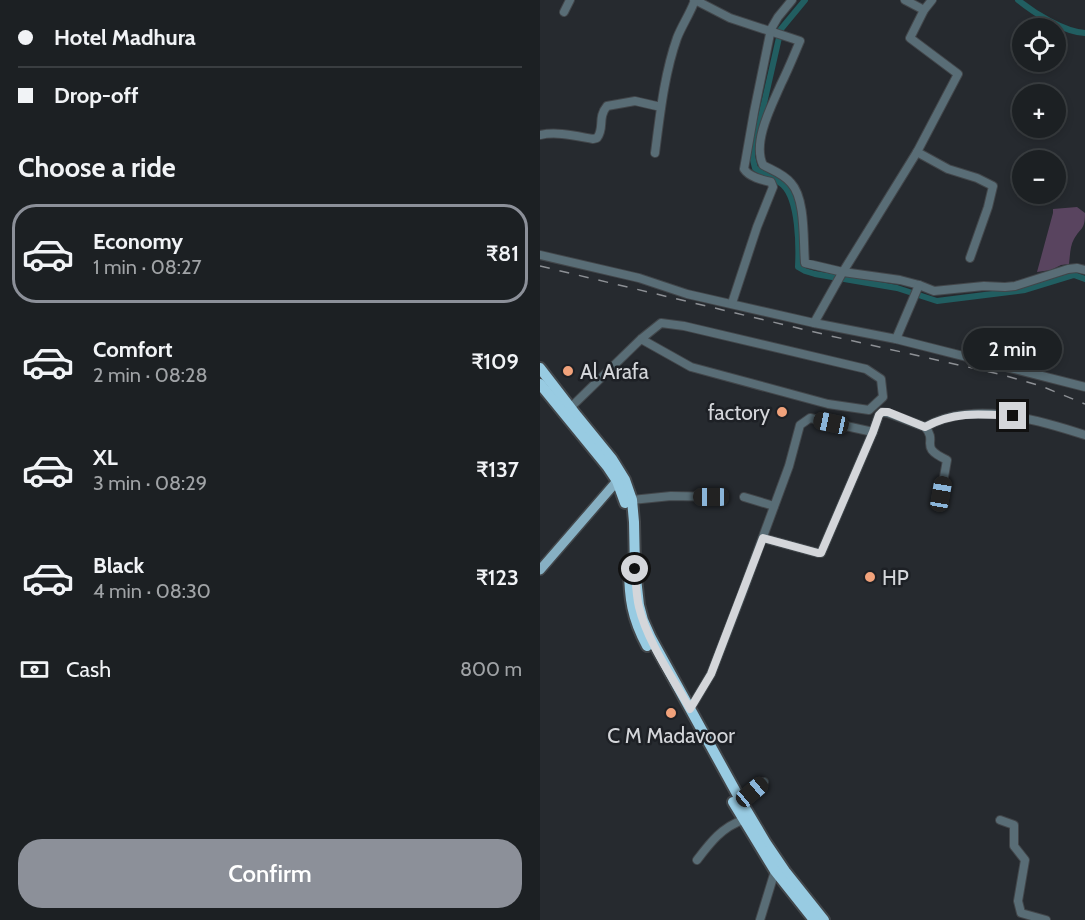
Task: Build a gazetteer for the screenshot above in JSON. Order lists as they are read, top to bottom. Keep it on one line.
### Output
{"places":["Al Arafa","factory","HP","C M Madavoor"],"page":{"banner":["Hotel Madhura","Drop-off"],"map_buttons":["+","−"],"heading":"Choose a ride","list":[{"name":"Economy","note":"1 min · 08:27","value":"₹81"},{"name":"Comfort","note":"2 min · 08:28","value":"₹109"},{"name":"XL","note":"3 min · 08:29","value":"₹137"},{"name":"Black","note":"4 min · 08:30","value":"₹123"}],"bubble":"2 min","pay":["Cash","800 m"],"buttons":"Confirm"}}
